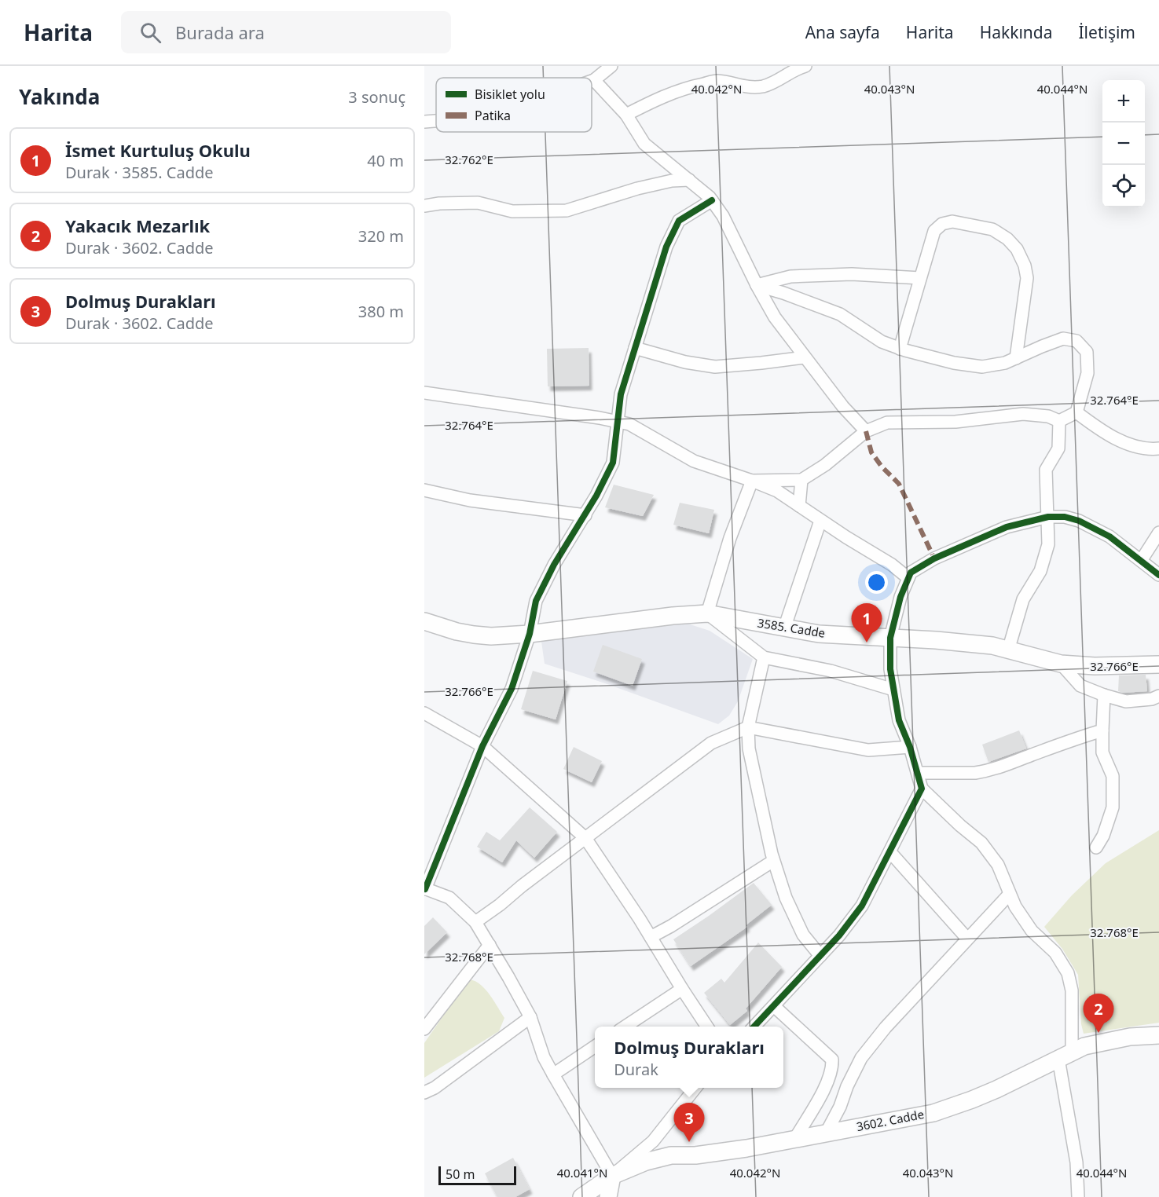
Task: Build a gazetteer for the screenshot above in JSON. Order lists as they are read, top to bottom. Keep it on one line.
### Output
{"streets":{"main road":["3585. Cadde","3602. Cadde"]},"legend":["Bisiklet yolu","Patika"],"scale_bar":"50 m","page":{"header":"Harita","search":"Burada ara","nav":["Ana sayfa","Harita","Hakkında","İletişim"],"heading":["Yakında","3 sonuç"],"map_buttons":["+","−"],"list":[{"mark":"1","name":"İsmet Kurtuluş Okulu","note":"Durak · 3585. Cadde","value":"40 m"},{"mark":"2","name":"Yakacık Mezarlık","note":"Durak · 3602. Cadde","value":"320 m"},{"mark":"3","name":"Dolmuş Durakları","note":"Durak · 3602. Cadde","value":"380 m"}],"pins":["1","2","3"],"popup":["Dolmuş Durakları","Durak"],"scale":"50 m"},"coordinates":["40.042°N","40.043°N","40.044°N","32.762°E","32.764°E","32.766°E","32.768°E","40.041°N"]}
